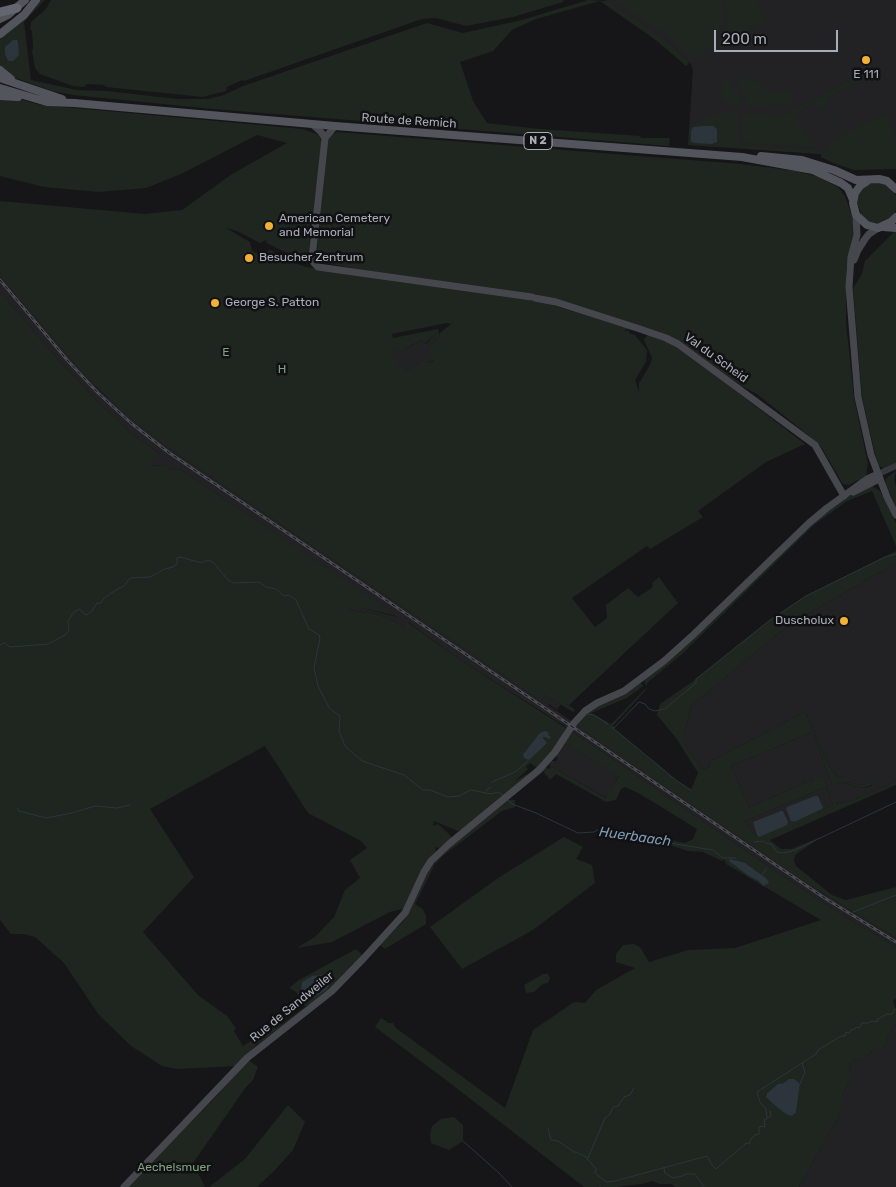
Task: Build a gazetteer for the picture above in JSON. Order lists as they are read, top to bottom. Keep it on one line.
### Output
{"streets":{"main road":["Route de Remich","N 2","Val du Scheid","Rue de Sandweiler"]},"crossings":[["Route de Remich","N 2"],["Val du Scheid","Rue de Sandweiler"]],"water":["Huerbaach"],"parks":["E","H","Aechelsmuer"],"places":["E 111","American Cemetery and Memorial","Besucher Zentrum","George S. Patton","Duscholux"],"scale_bar":"200 m"}
